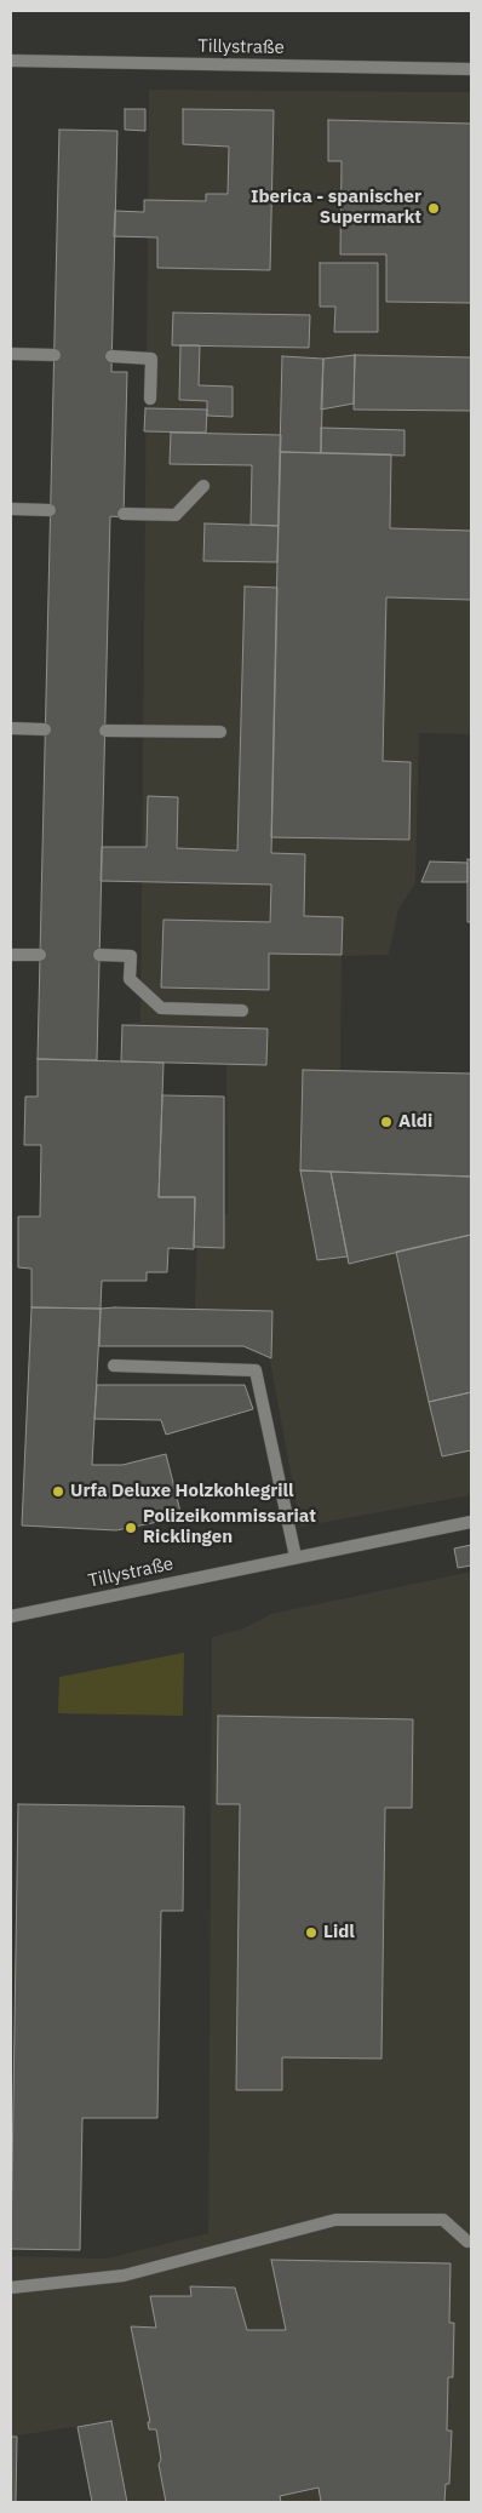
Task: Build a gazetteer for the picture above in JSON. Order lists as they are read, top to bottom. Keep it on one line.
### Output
{"streets":{"street":["Tillystraße"]},"places":["Iberica - spanischer Supermarkt","Aldi","Urfa Deluxe Holzkohlegrill","Polizeikommissariat Ricklingen","Lidl"]}
